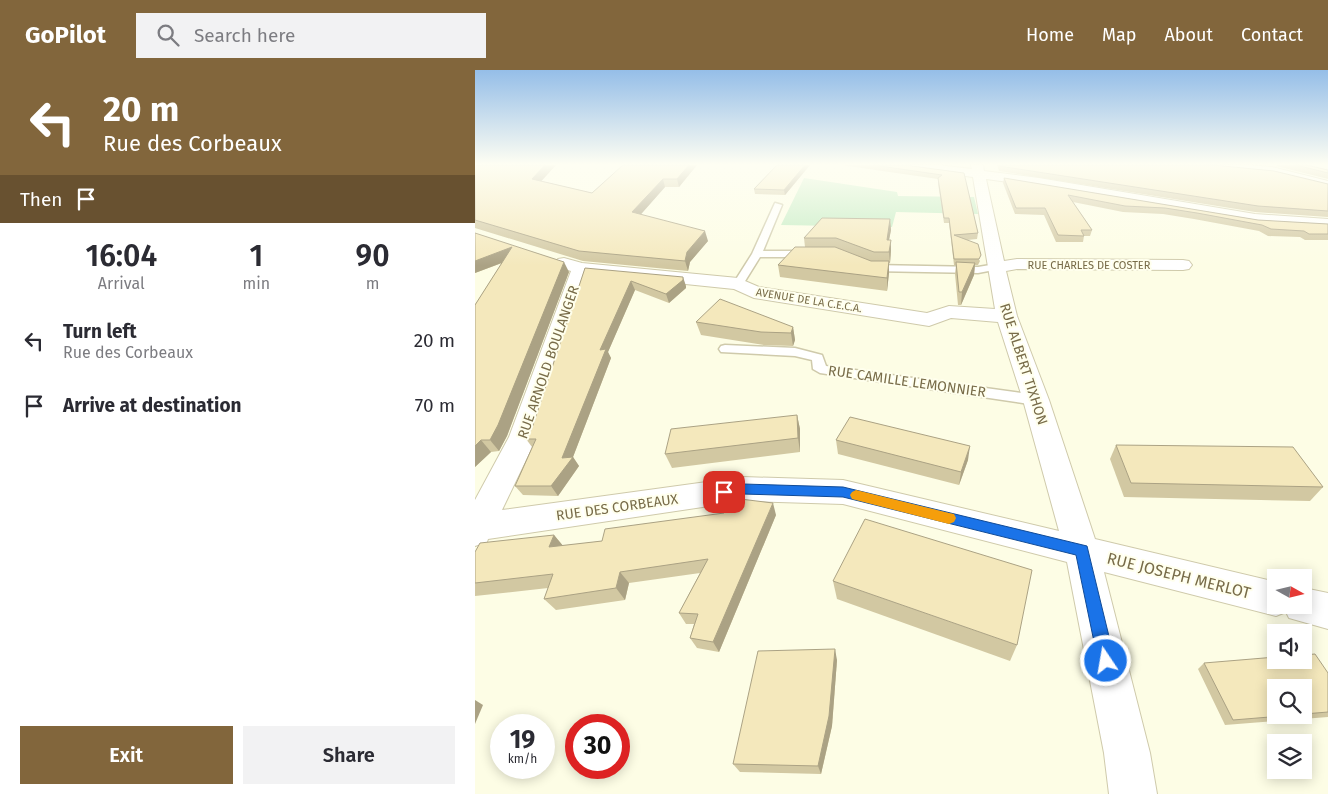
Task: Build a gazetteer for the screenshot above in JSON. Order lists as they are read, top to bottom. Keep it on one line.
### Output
{"streets":{"street":["RUE CHARLES DE COSTER","AVENUE DE LA C.E.C.A.","RUE ARNOLD BOULANGER","RUE ALBERT TIXHON","RUE DES CORBEAUX","RUE JOSEPH MERLOT"],"lane":["RUE CAMILLE LEMONNIER"]},"crossings":[["RUE CHARLES DE COSTER","RUE ALBERT TIXHON"],["AVENUE DE LA C.E.C.A.","RUE ARNOLD BOULANGER"],["AVENUE DE LA C.E.C.A.","RUE ALBERT TIXHON"],["RUE ARNOLD BOULANGER","RUE DES CORBEAUX"],["RUE ALBERT TIXHON","RUE CAMILLE LEMONNIER"],["RUE ALBERT TIXHON","RUE DES CORBEAUX"],["RUE ALBERT TIXHON","RUE JOSEPH MERLOT"],["RUE DES CORBEAUX","RUE JOSEPH MERLOT"]],"north":"right","page":{"header":"GoPilot","search":"Search here","nav":["Home","Map","About","Contact"],"turn":["20 m","Rue des Corbeaux"],"then":"Then","eta":["16:04","Arrival","1","min","90","m"],"list":[{"name":"Turn left","note":"Rue des Corbeaux","value":"20 m"},{"name":"Arrive at destination","value":"70 m"}],"speed":"19 km/h","limit":"30","buttons":["Exit","Share"]}}
